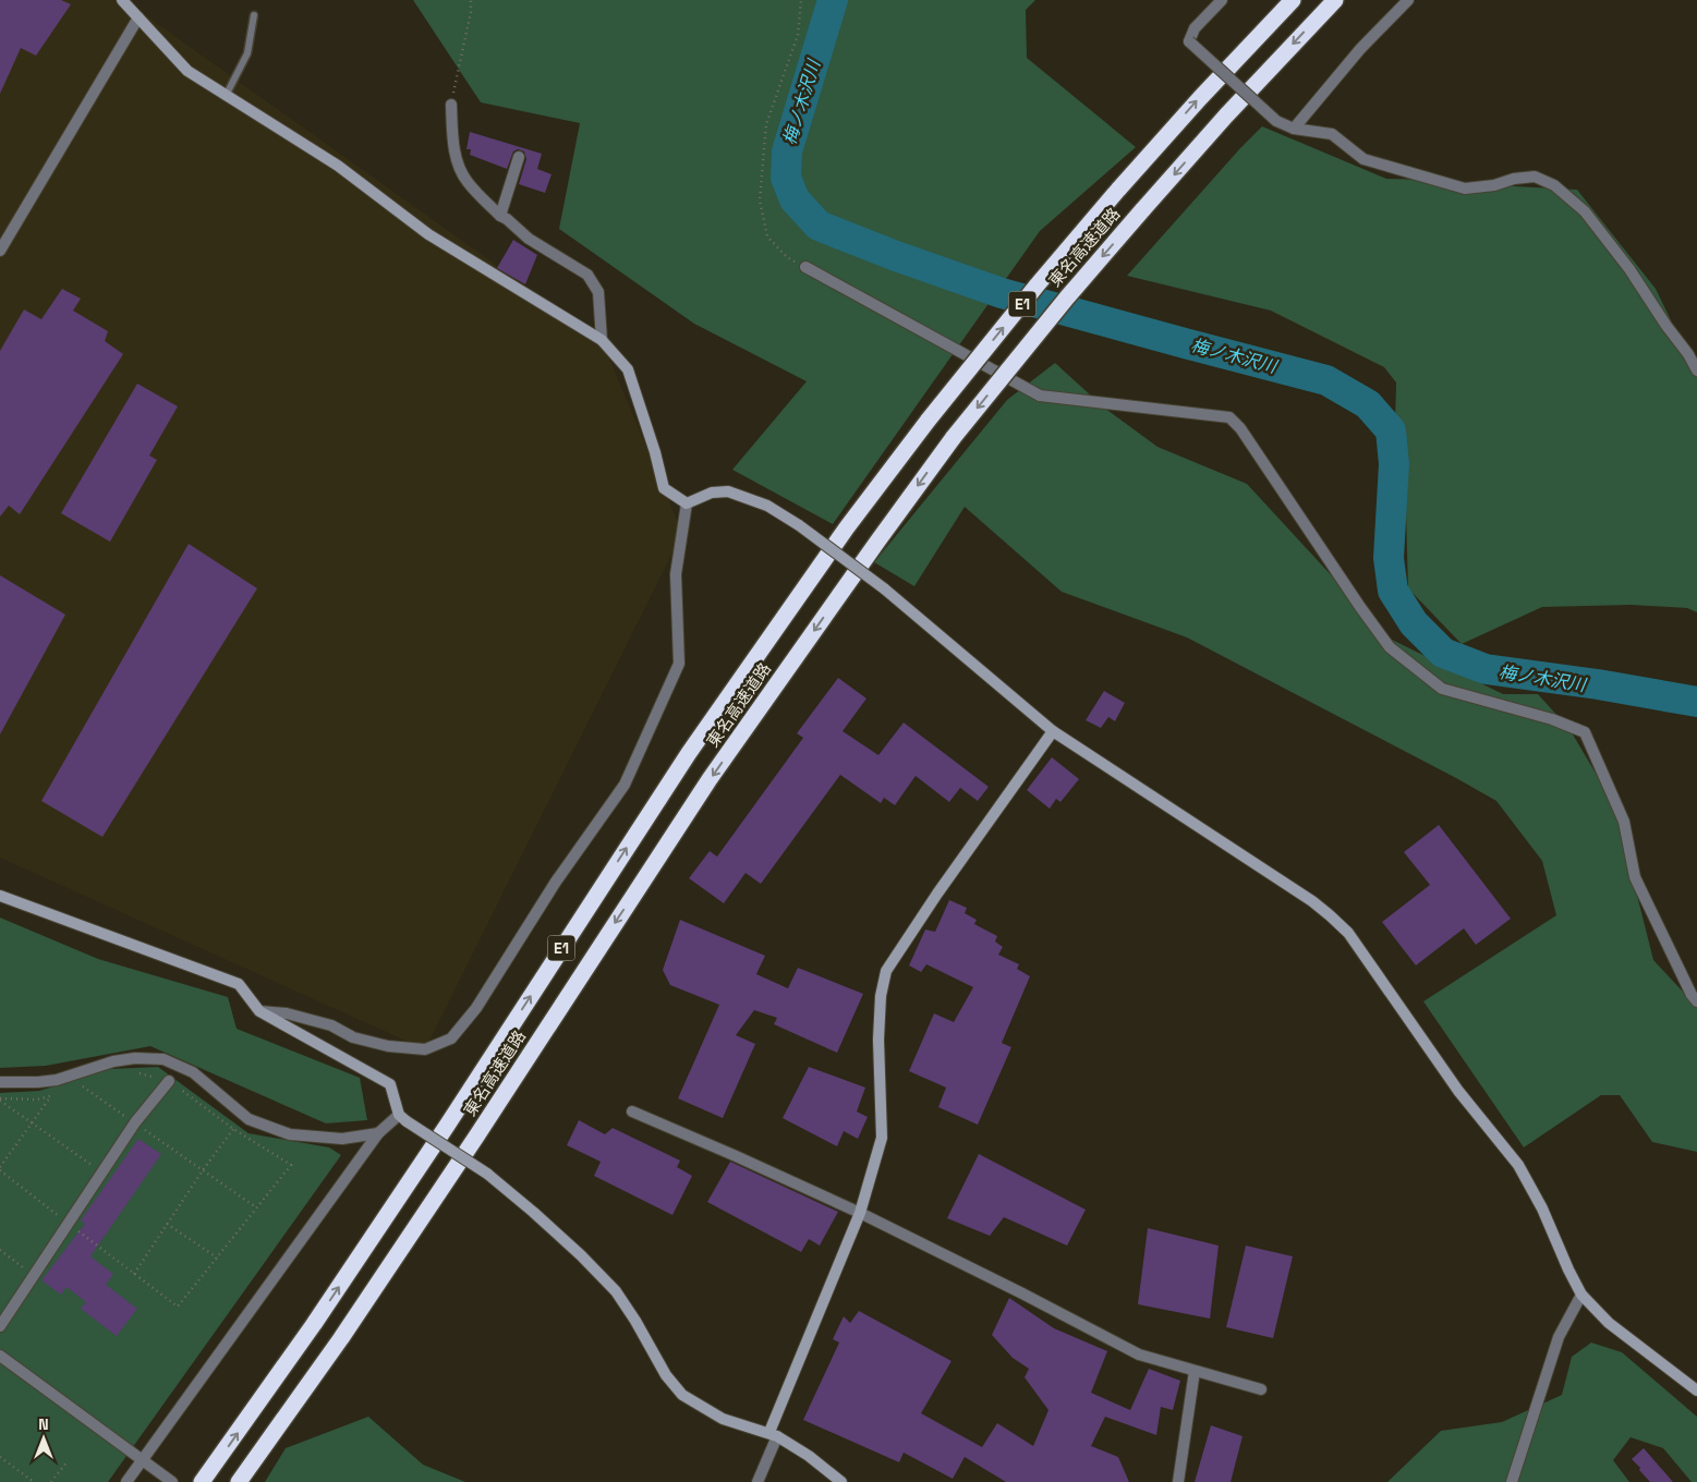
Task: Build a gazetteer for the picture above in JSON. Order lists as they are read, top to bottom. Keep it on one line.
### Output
{"streets":{"highway":["東名高速道路","E1"]},"water":["梅ノ木沢川"],"north":"top"}
